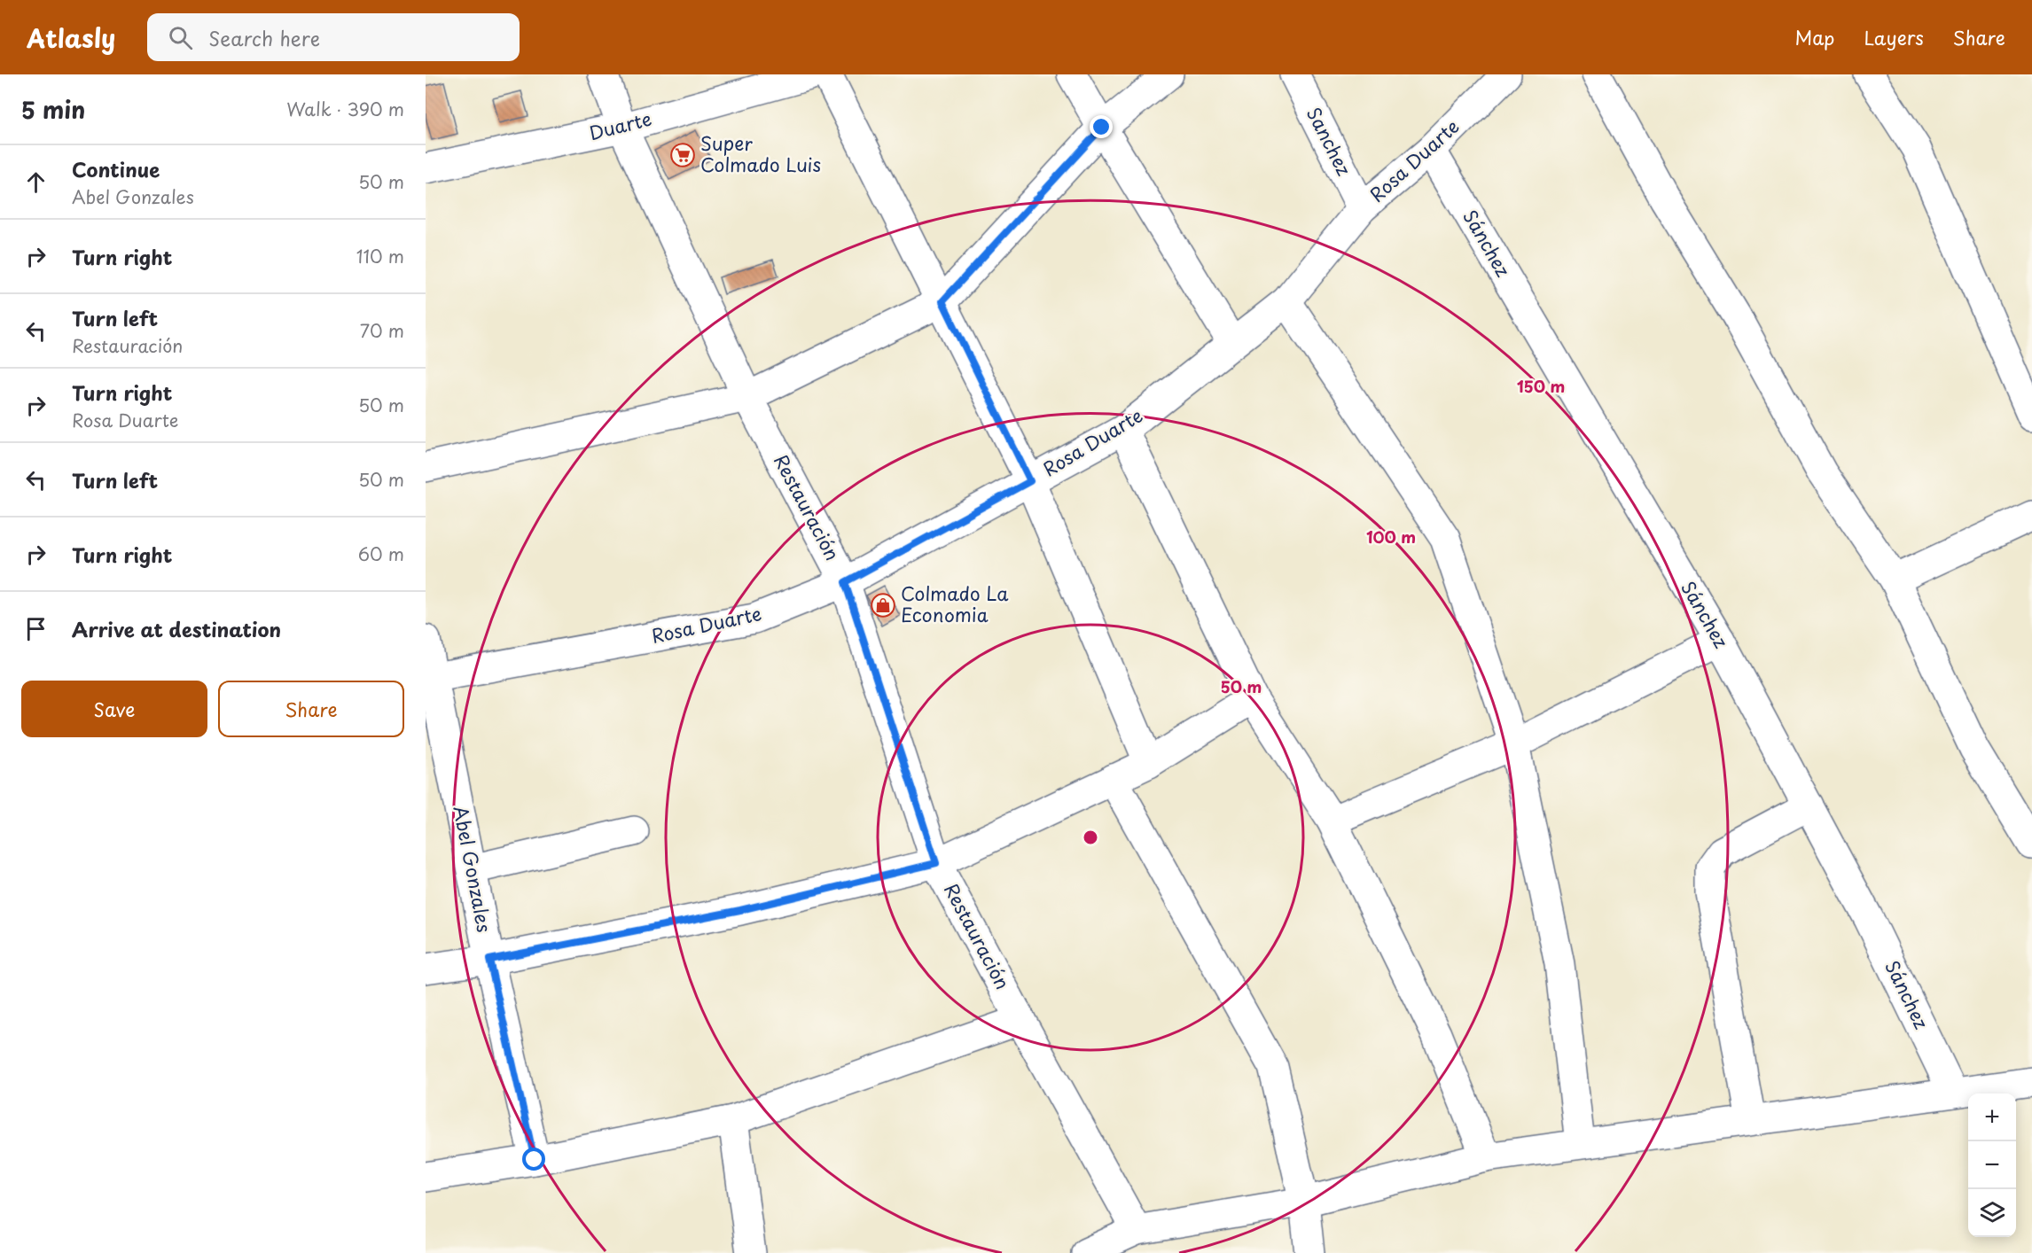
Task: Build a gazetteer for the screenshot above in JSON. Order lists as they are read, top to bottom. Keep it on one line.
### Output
{"streets":{"street":["Duarte","Sanchez","Rosa Duarte","Sánchez","Restauración","Abel Gonzales"]},"crossings":[["Duarte","Restauración"],["Sanchez","Rosa Duarte"],["Rosa Duarte","Sánchez"],["Rosa Duarte","Restauración"],["Rosa Duarte","Abel Gonzales"]],"places":{"supermarket":["Super Colmado Luis"],"shop":["Colmado La Economia"]},"page":{"header":"Atlasly","search":"Search here","nav":["Map","Layers","Share"],"heading":["5 min","Walk · 390 m"],"list":[["Continue","Abel Gonzales","50 m"],["Turn right","110 m"],["Turn left","Restauración","70 m"],["Turn right","Rosa Duarte","50 m"],["Turn left","50 m"],["Turn right","60 m"],"Arrive at destination"],"buttons":["Save","Share"],"map_buttons":["+","−"]},"rings":["150 m","100 m","50 m"]}
